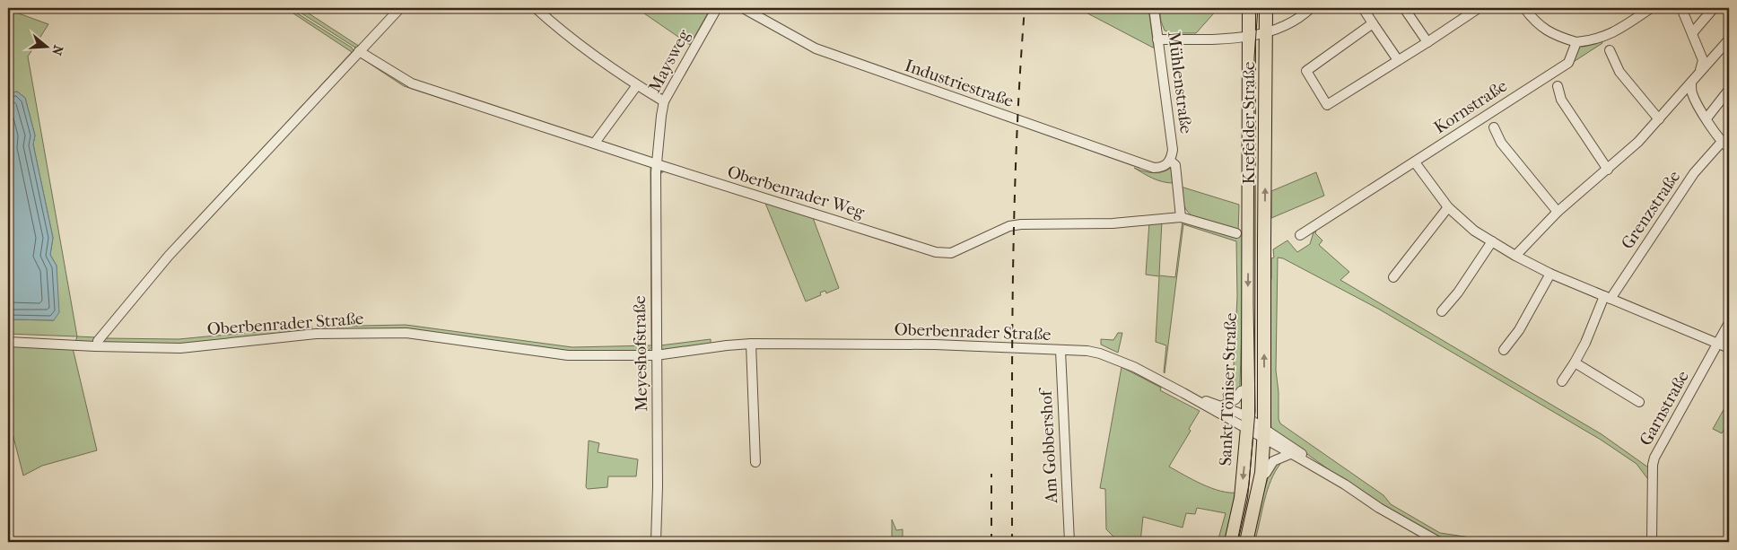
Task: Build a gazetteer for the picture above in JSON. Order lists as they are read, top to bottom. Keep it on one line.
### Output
{"streets":{"main road":["Krefelder Straße","Sankt Töniser Straße"],"street":["Maysweg","Mühlenstraße","Industriestraße","Kornstraße","Oberbenrader Weg","Grenzstraße","Oberbenrader Straße","Meyeshofstraße","Garnstraße","Am Gobbershof"]},"crossings":[["Maysweg","Oberbenrader Weg"],["Maysweg","Meyeshofstraße"],["Mühlenstraße","Industriestraße"],["Krefelder Straße","Oberbenrader Weg"],["Krefelder Straße","Sankt Töniser Straße"],["Oberbenrader Weg","Meyeshofstraße"],["Oberbenrader Weg","Sankt Töniser Straße"],["Oberbenrader Straße","Meyeshofstraße"],["Oberbenrader Straße","Sankt Töniser Straße"],["Oberbenrader Straße","Am Gobbershof"]],"north":"right"}
